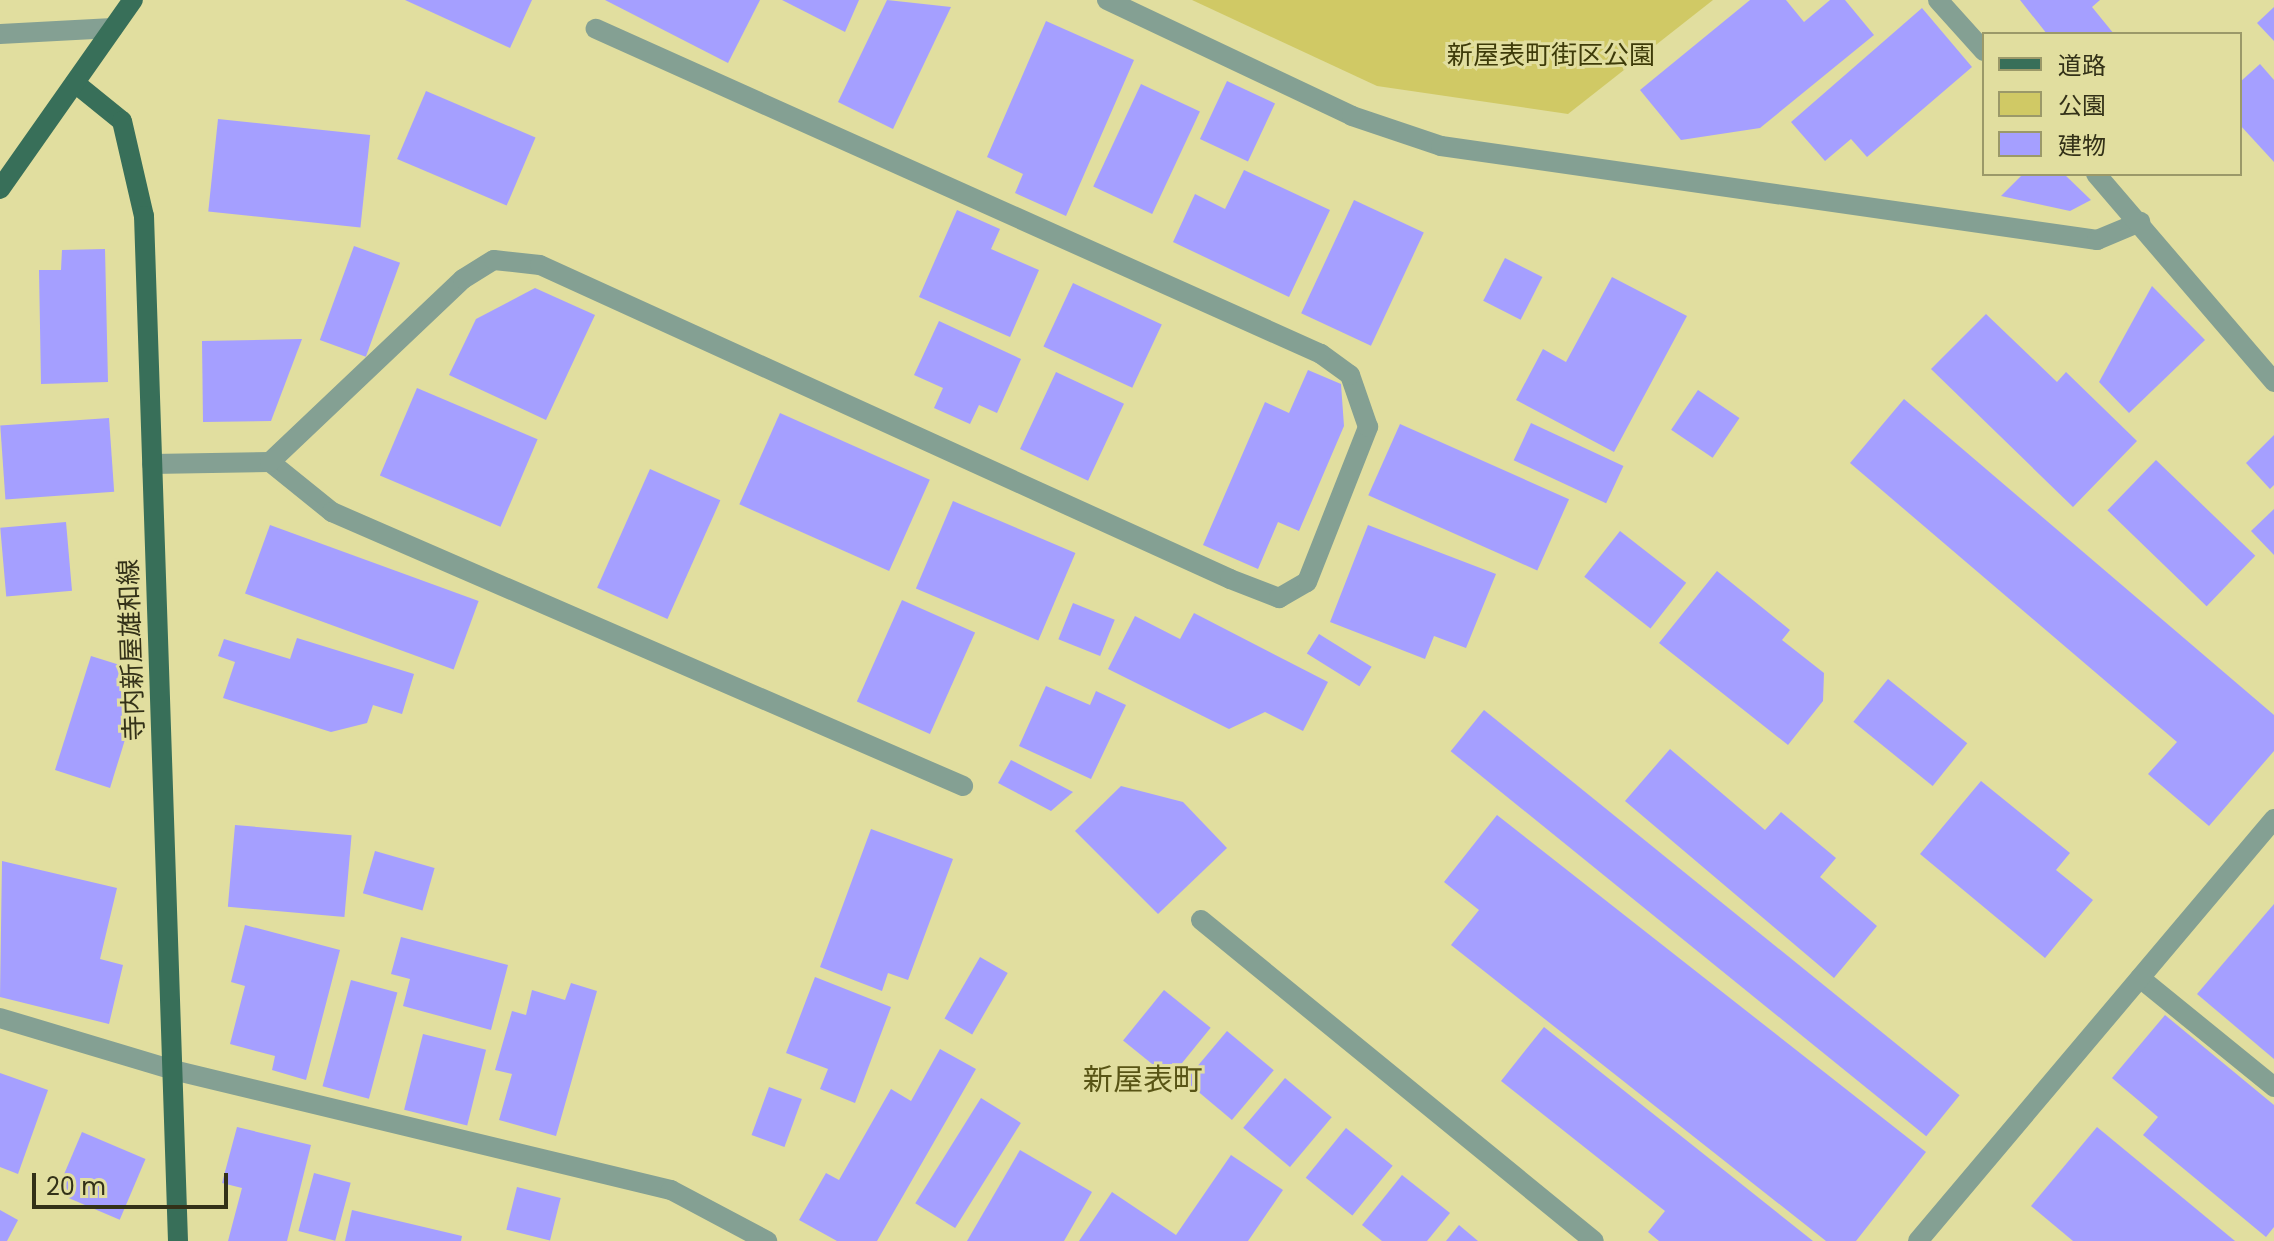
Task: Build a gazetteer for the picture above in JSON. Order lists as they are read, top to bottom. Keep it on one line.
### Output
{"streets":{"main road":["寺内新屋雄和線"]},"districts":["新屋表町"],"parks":["新屋表町街区公園"],"legend":["道路","公園","建物"],"scale_bar":"20 m"}
